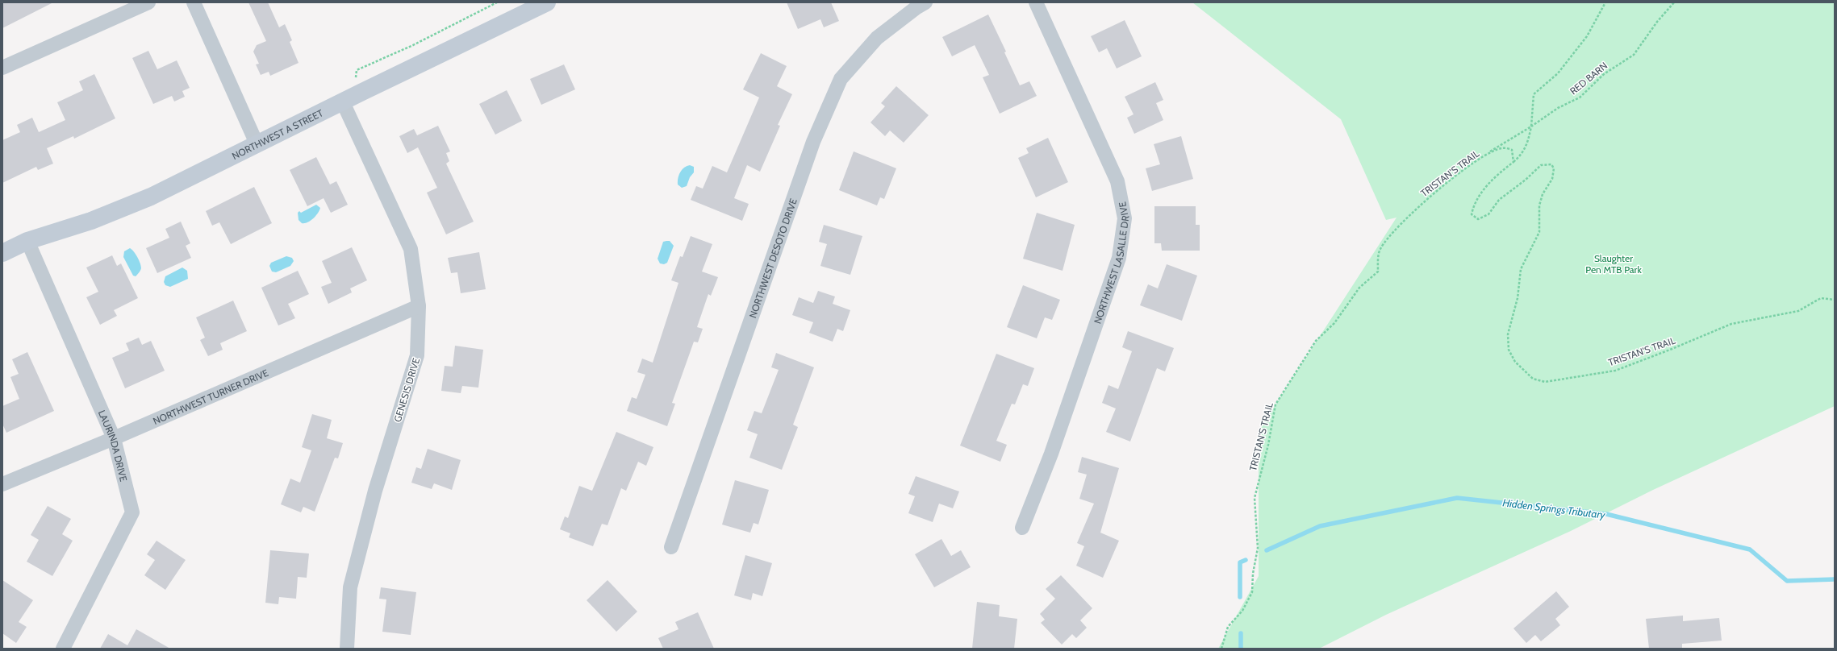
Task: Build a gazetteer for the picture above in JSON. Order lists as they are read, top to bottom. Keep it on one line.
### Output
{"streets":{"street":["NORTHWEST A STREET","NORTHWEST DESOTO DRIVE","NORTHWEST LASALLE DRIVE","GENESIS DRIVE","NORTHWEST TURNER DRIVE","LAURINDA DRIVE"],"path":["RED BARN","TRISTAN'S TRAIL"]},"crossings":[["RED BARN","TRISTAN'S TRAIL"],["NORTHWEST A STREET","GENESIS DRIVE"],["NORTHWEST A STREET","LAURINDA DRIVE"],["GENESIS DRIVE","NORTHWEST TURNER DRIVE"],["NORTHWEST TURNER DRIVE","LAURINDA DRIVE"]],"water":["Hidden Springs Tributary"],"parks":["Slaughter Pen MTB Park"]}
